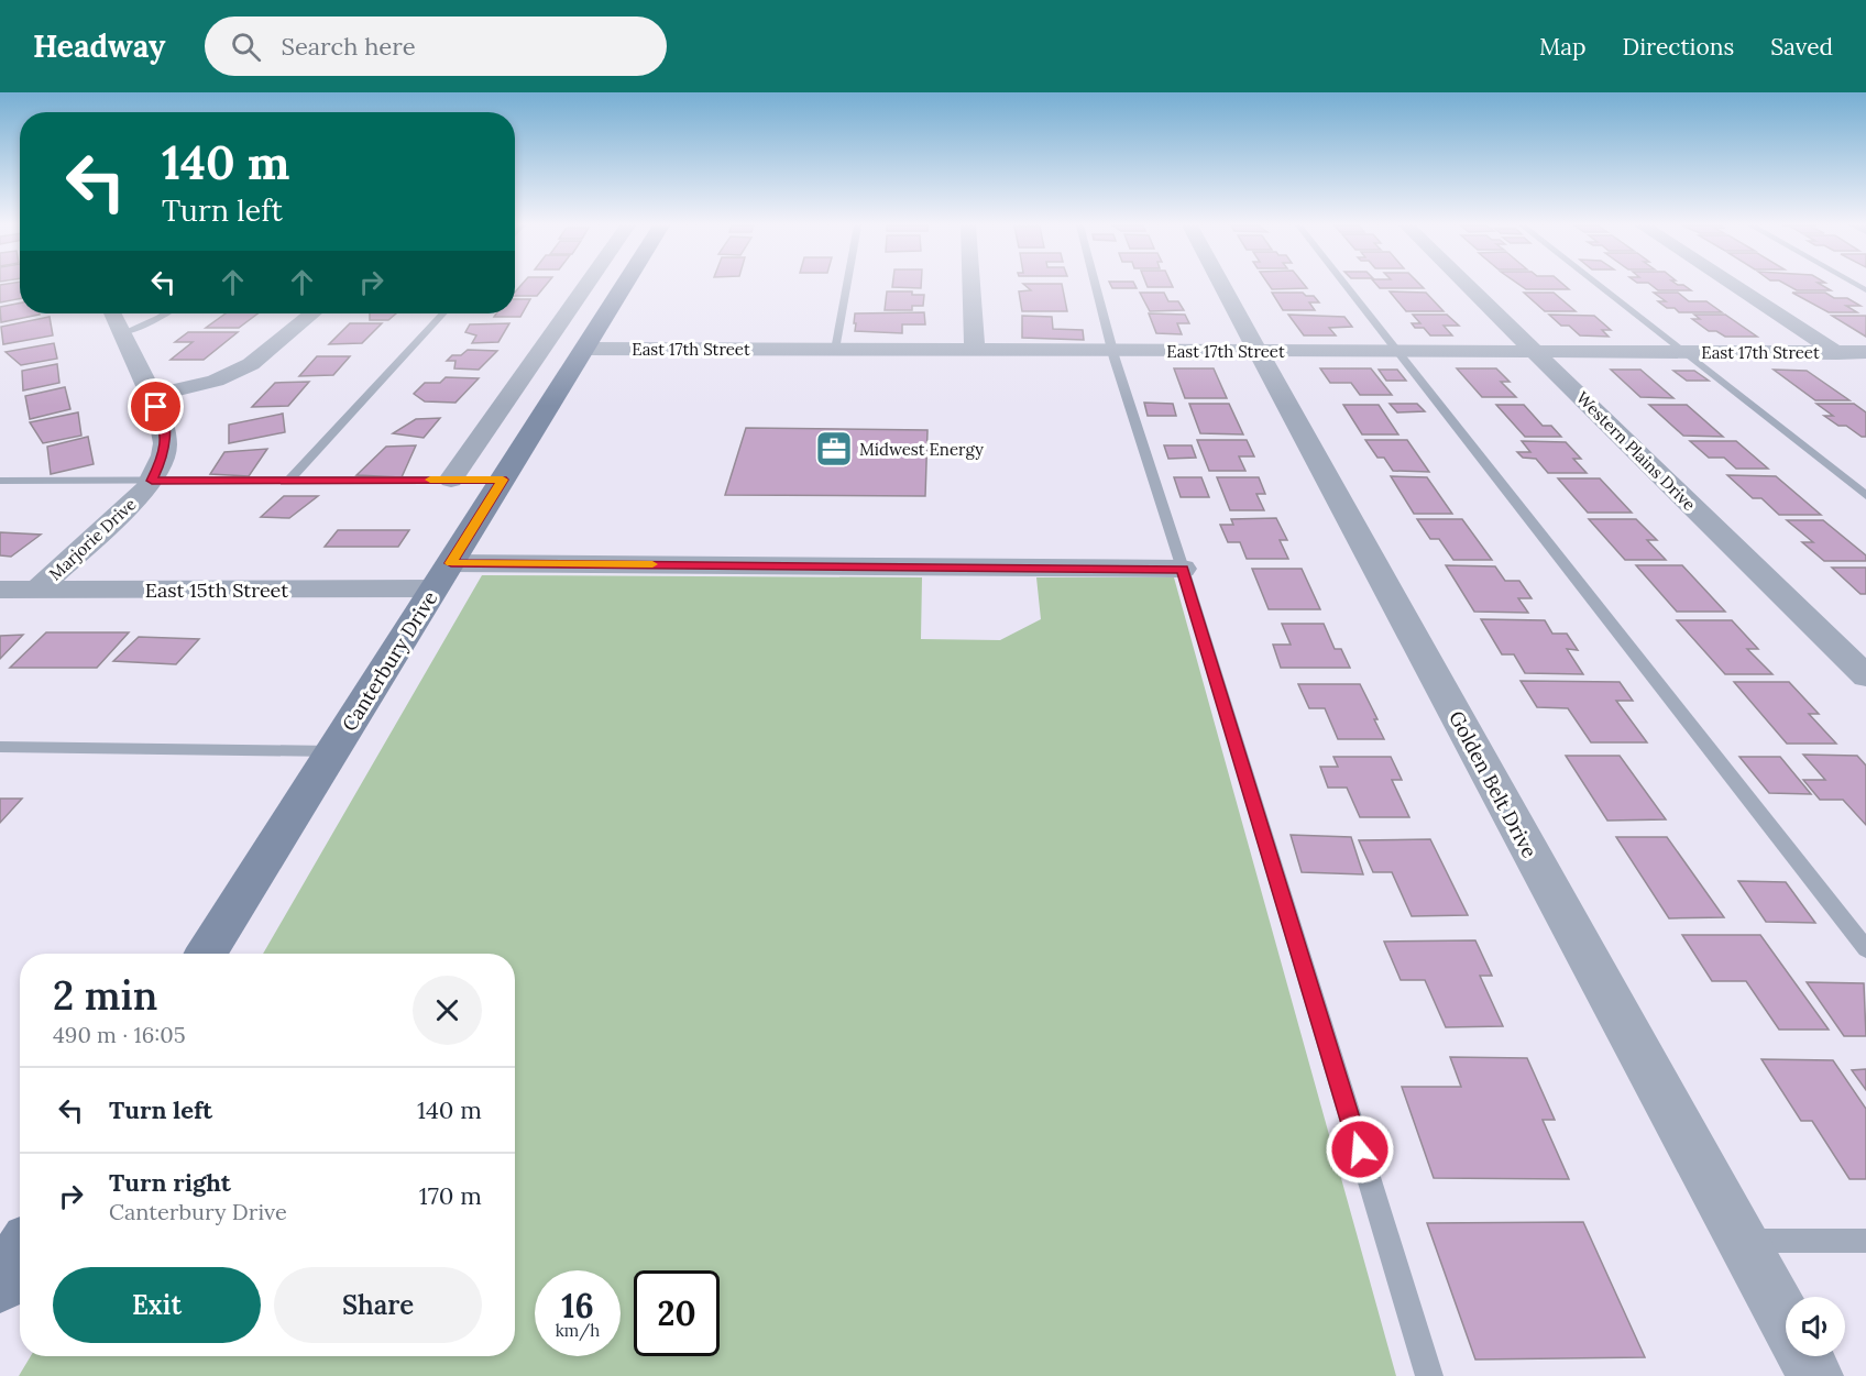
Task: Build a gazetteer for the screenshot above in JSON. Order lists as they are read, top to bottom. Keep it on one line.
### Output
{"streets":{"main road":["Canterbury Drive"],"street":["East 17th Street","Western Plains Drive","Marjorie Drive","East 15th Street","Golden Belt Drive"]},"crossings":[["East 17th Street","Western Plains Drive"],["East 17th Street","Canterbury Drive"],["East 17th Street","Golden Belt Drive"],["Marjorie Drive","East 15th Street"],["East 15th Street","Canterbury Drive"]],"places":{"office":["Midwest Energy"]},"page":{"header":"Headway","search":"Search here","nav":["Map","Directions","Saved"],"turn":["140 m","Turn left"],"heading":["2 min","490 m · 16:05"],"list":[{"name":"Turn left","value":"140 m"},{"name":"Turn right","note":"Canterbury Drive","value":"170 m"}],"buttons":["Exit","Share"],"speed":"16 km/h","limit":"20"}}
